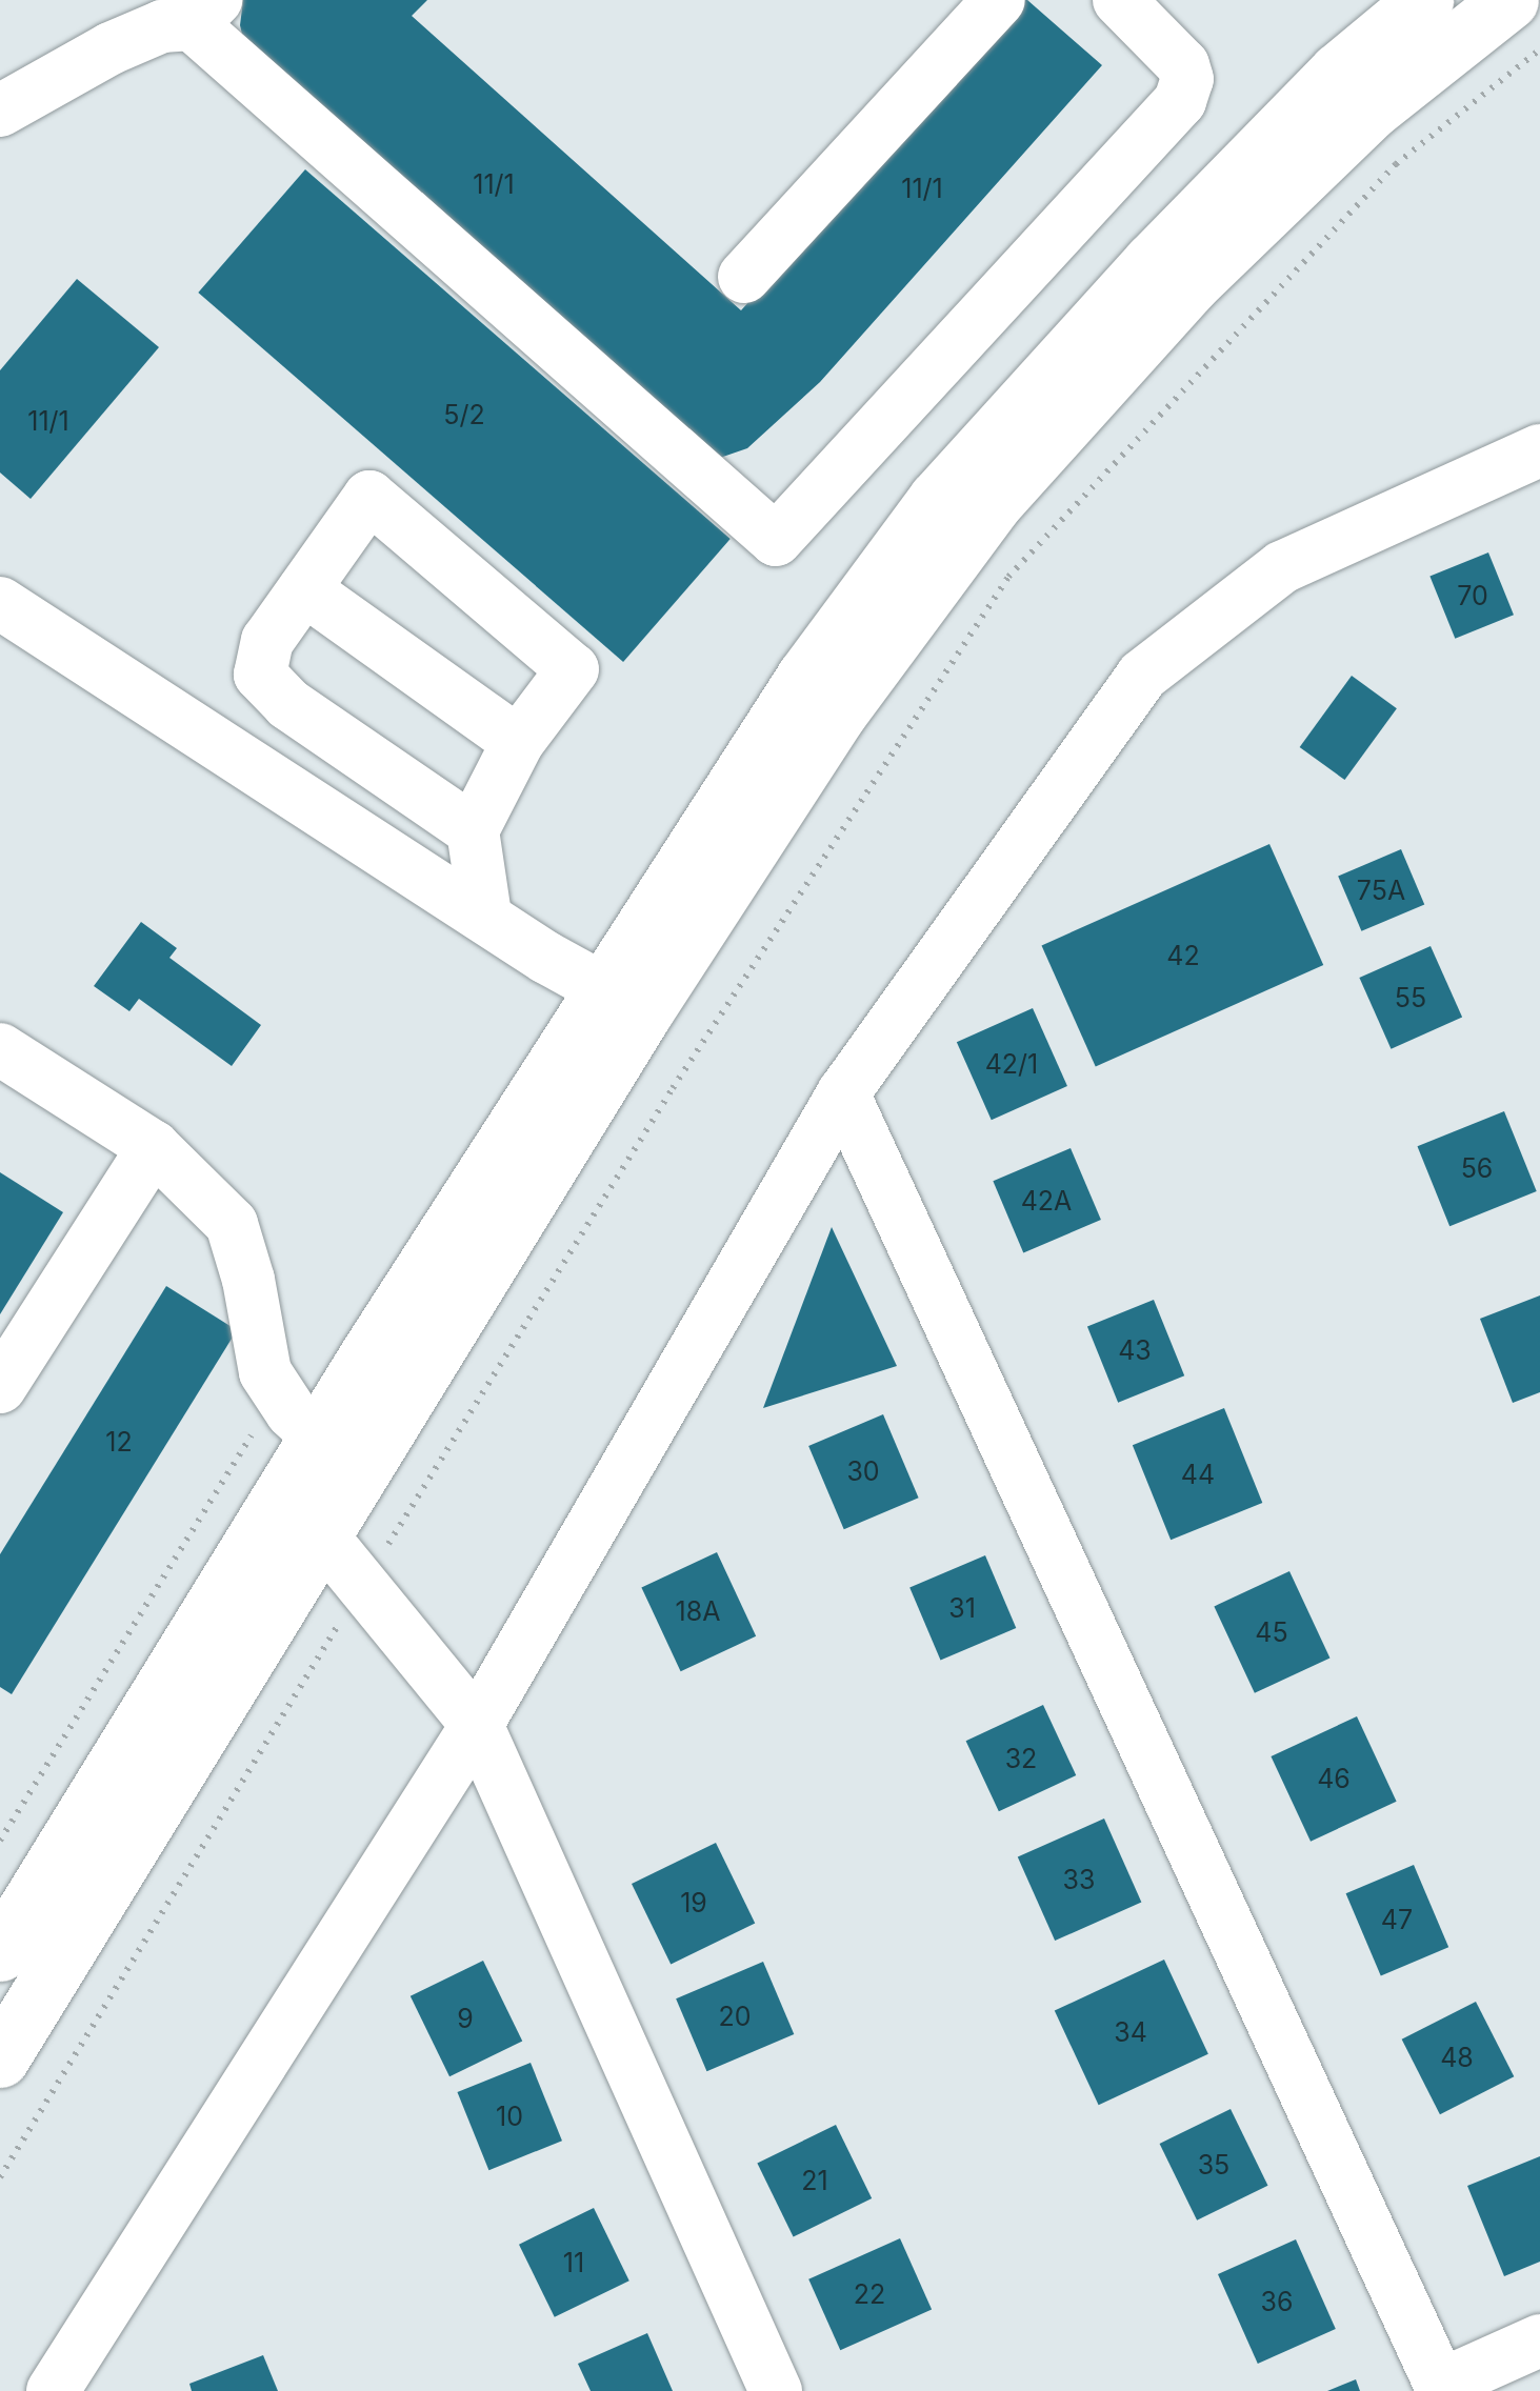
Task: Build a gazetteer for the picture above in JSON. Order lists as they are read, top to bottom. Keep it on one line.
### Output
{"house_numbers":["11/1","11/1","5/2","11/1","70","75А","42","55","42/1","56","42А","43","12","30","44","31","18А","45","32","46","33","19","47","20","9","34","48","10","35","21","11","22","36"]}
